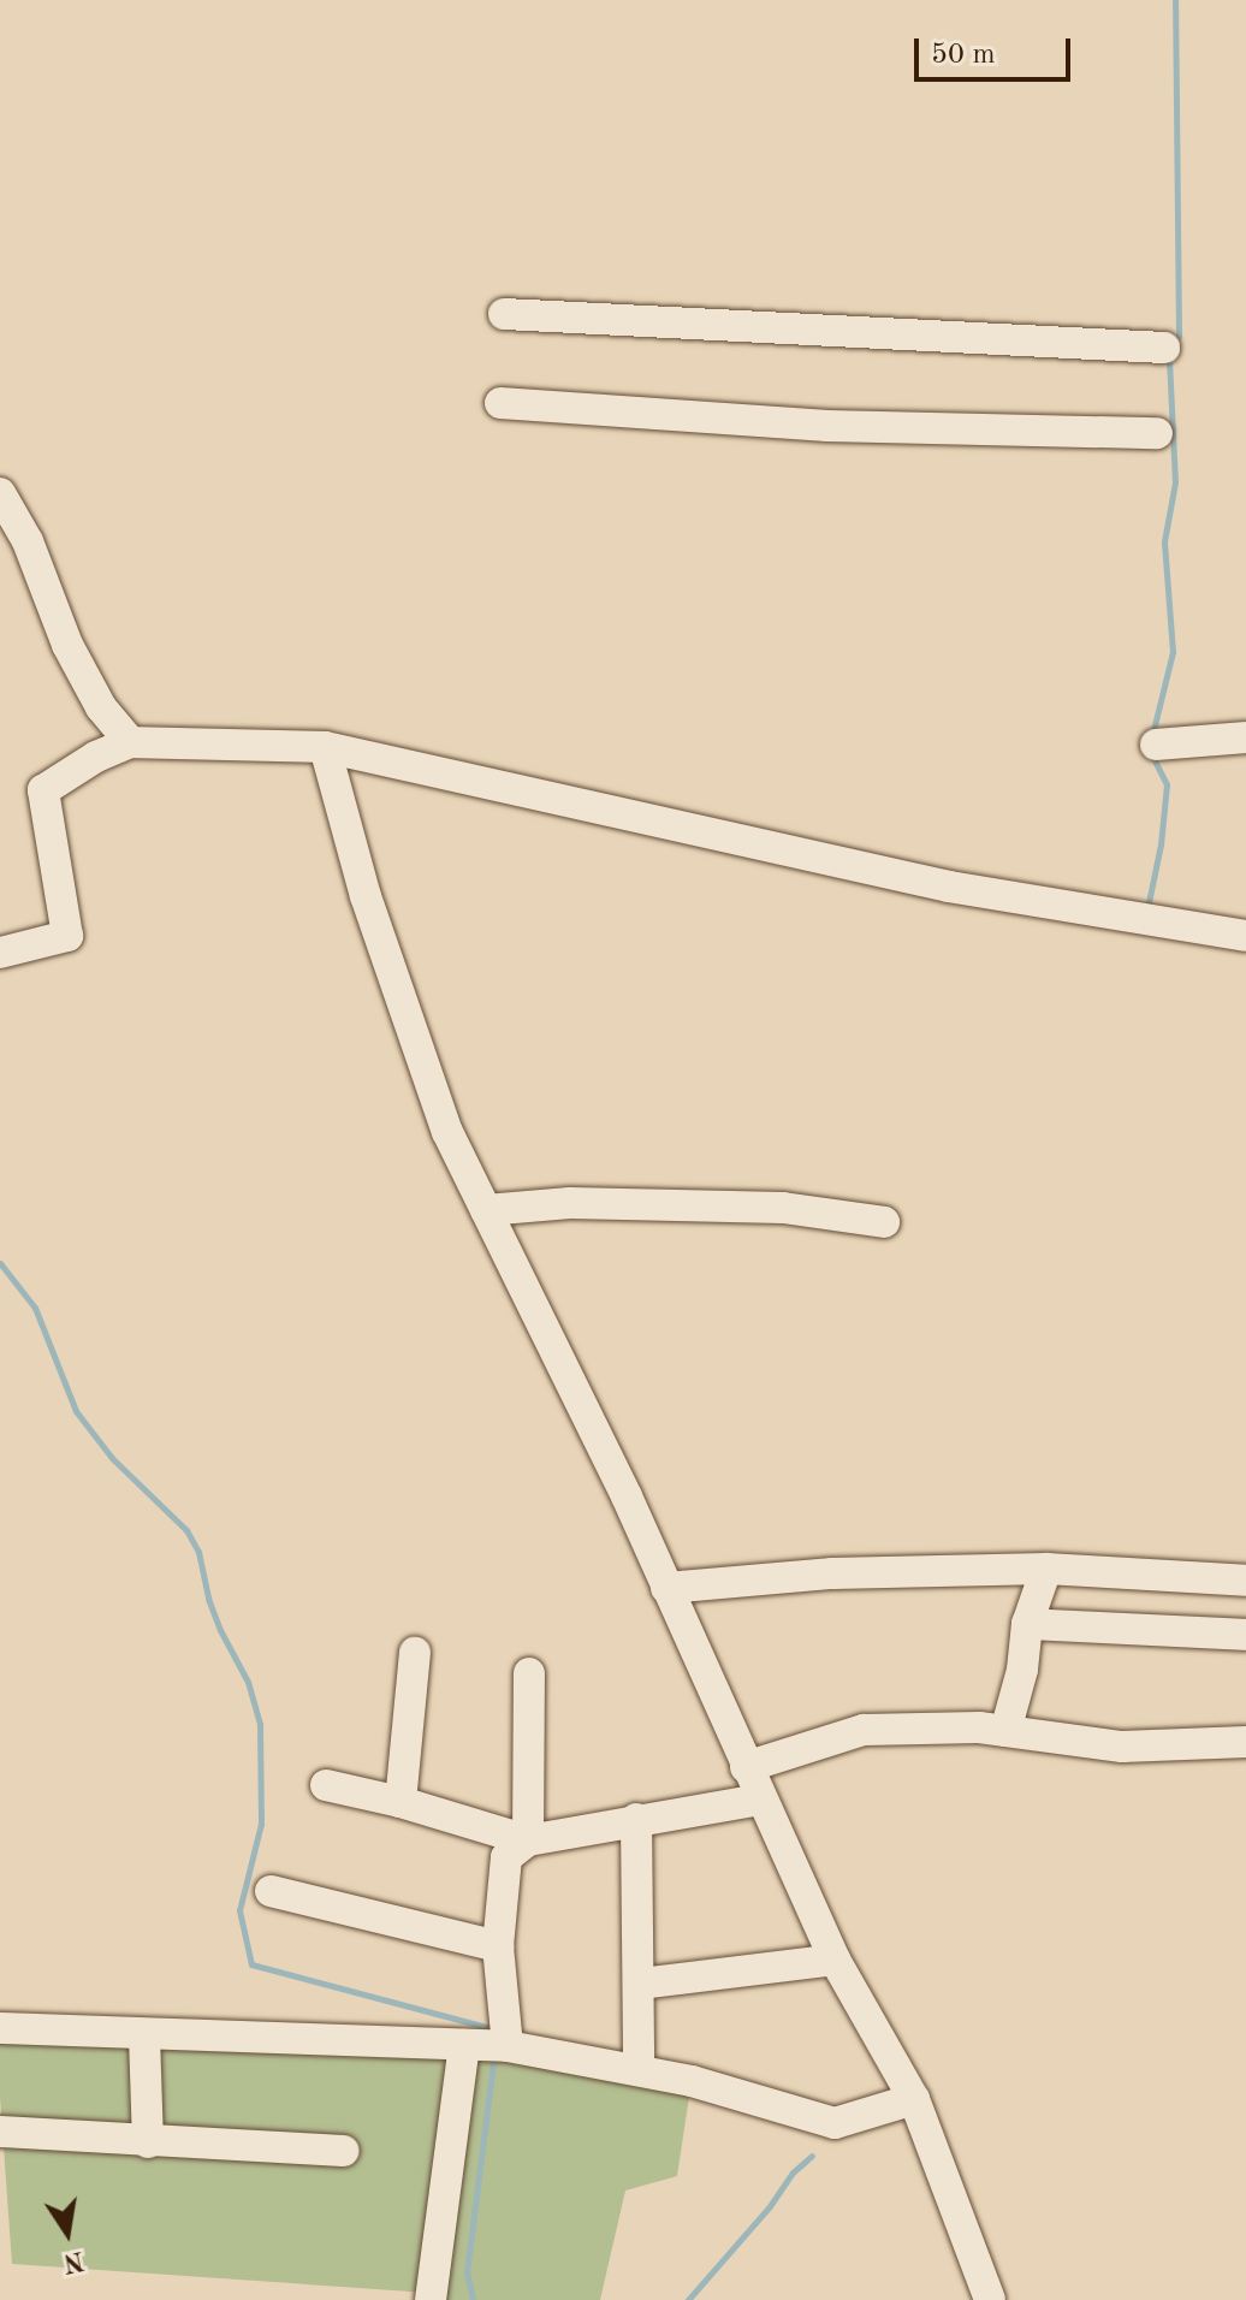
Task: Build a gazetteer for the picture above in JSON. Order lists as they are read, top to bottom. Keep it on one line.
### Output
{"scale_bar":"50 m","north":"bottom"}
